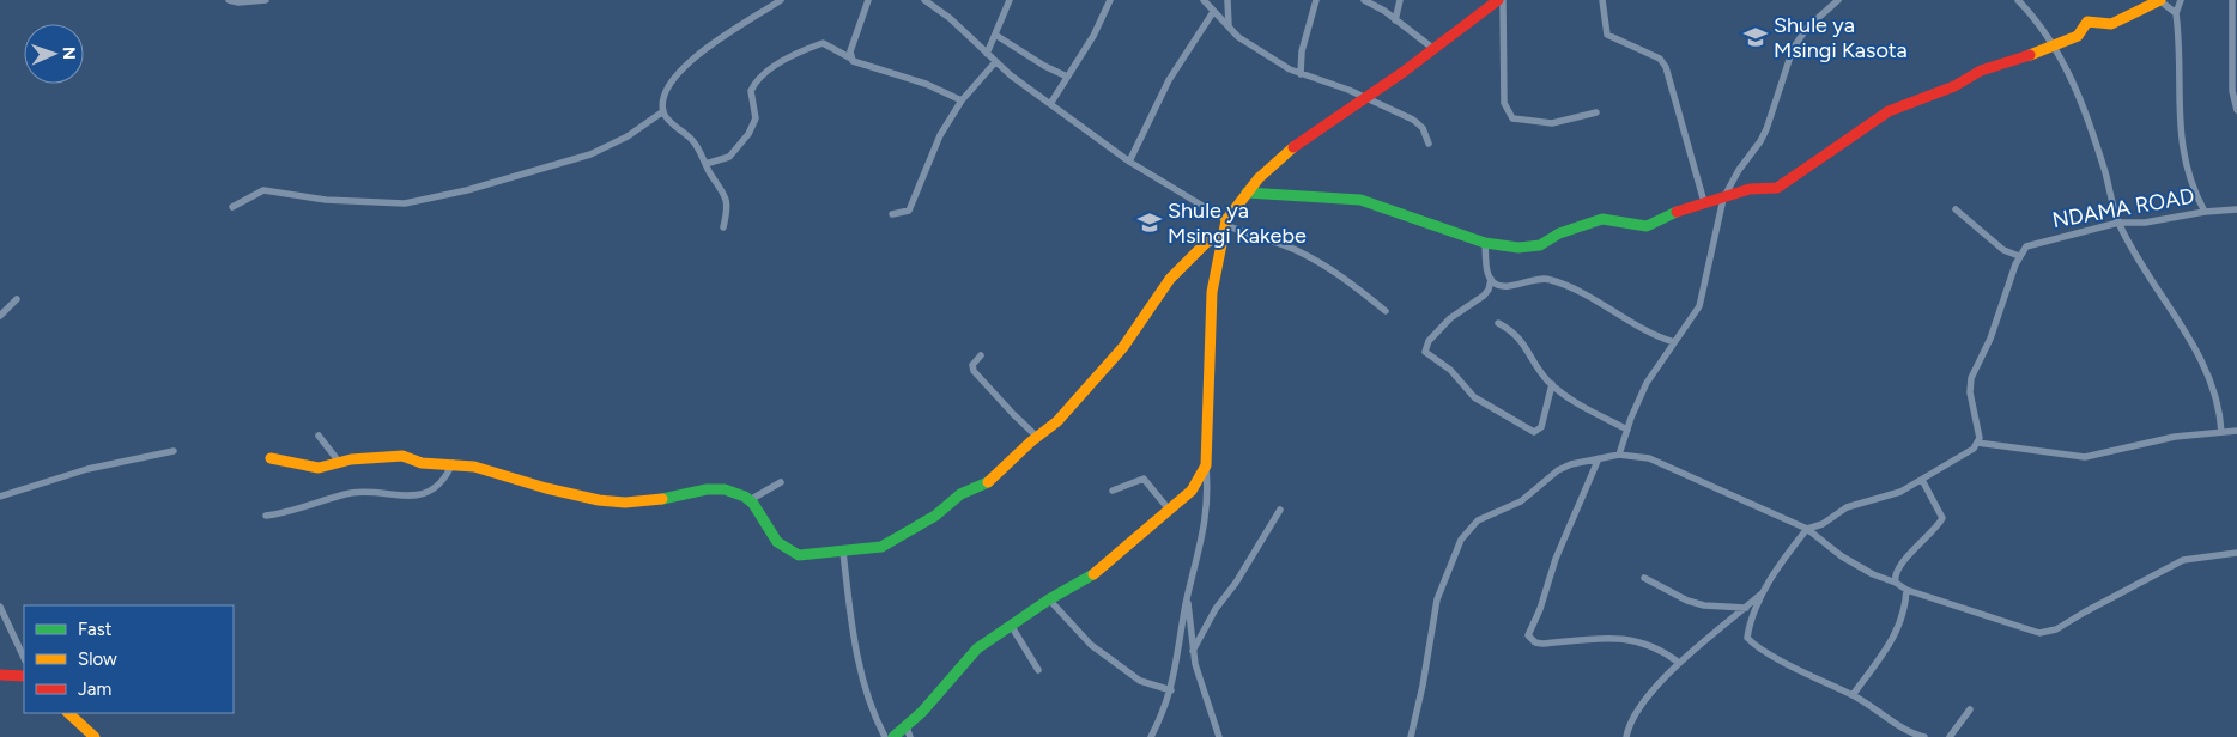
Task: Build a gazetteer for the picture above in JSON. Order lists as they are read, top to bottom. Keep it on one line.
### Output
{"streets":{"street":["NDAMA ROAD"]},"places":{"school or university":["Shule ya Msingi Kasota","Shule ya Msingi Kakebe"]},"legend":["Fast","Slow","Jam"],"north":"right"}
